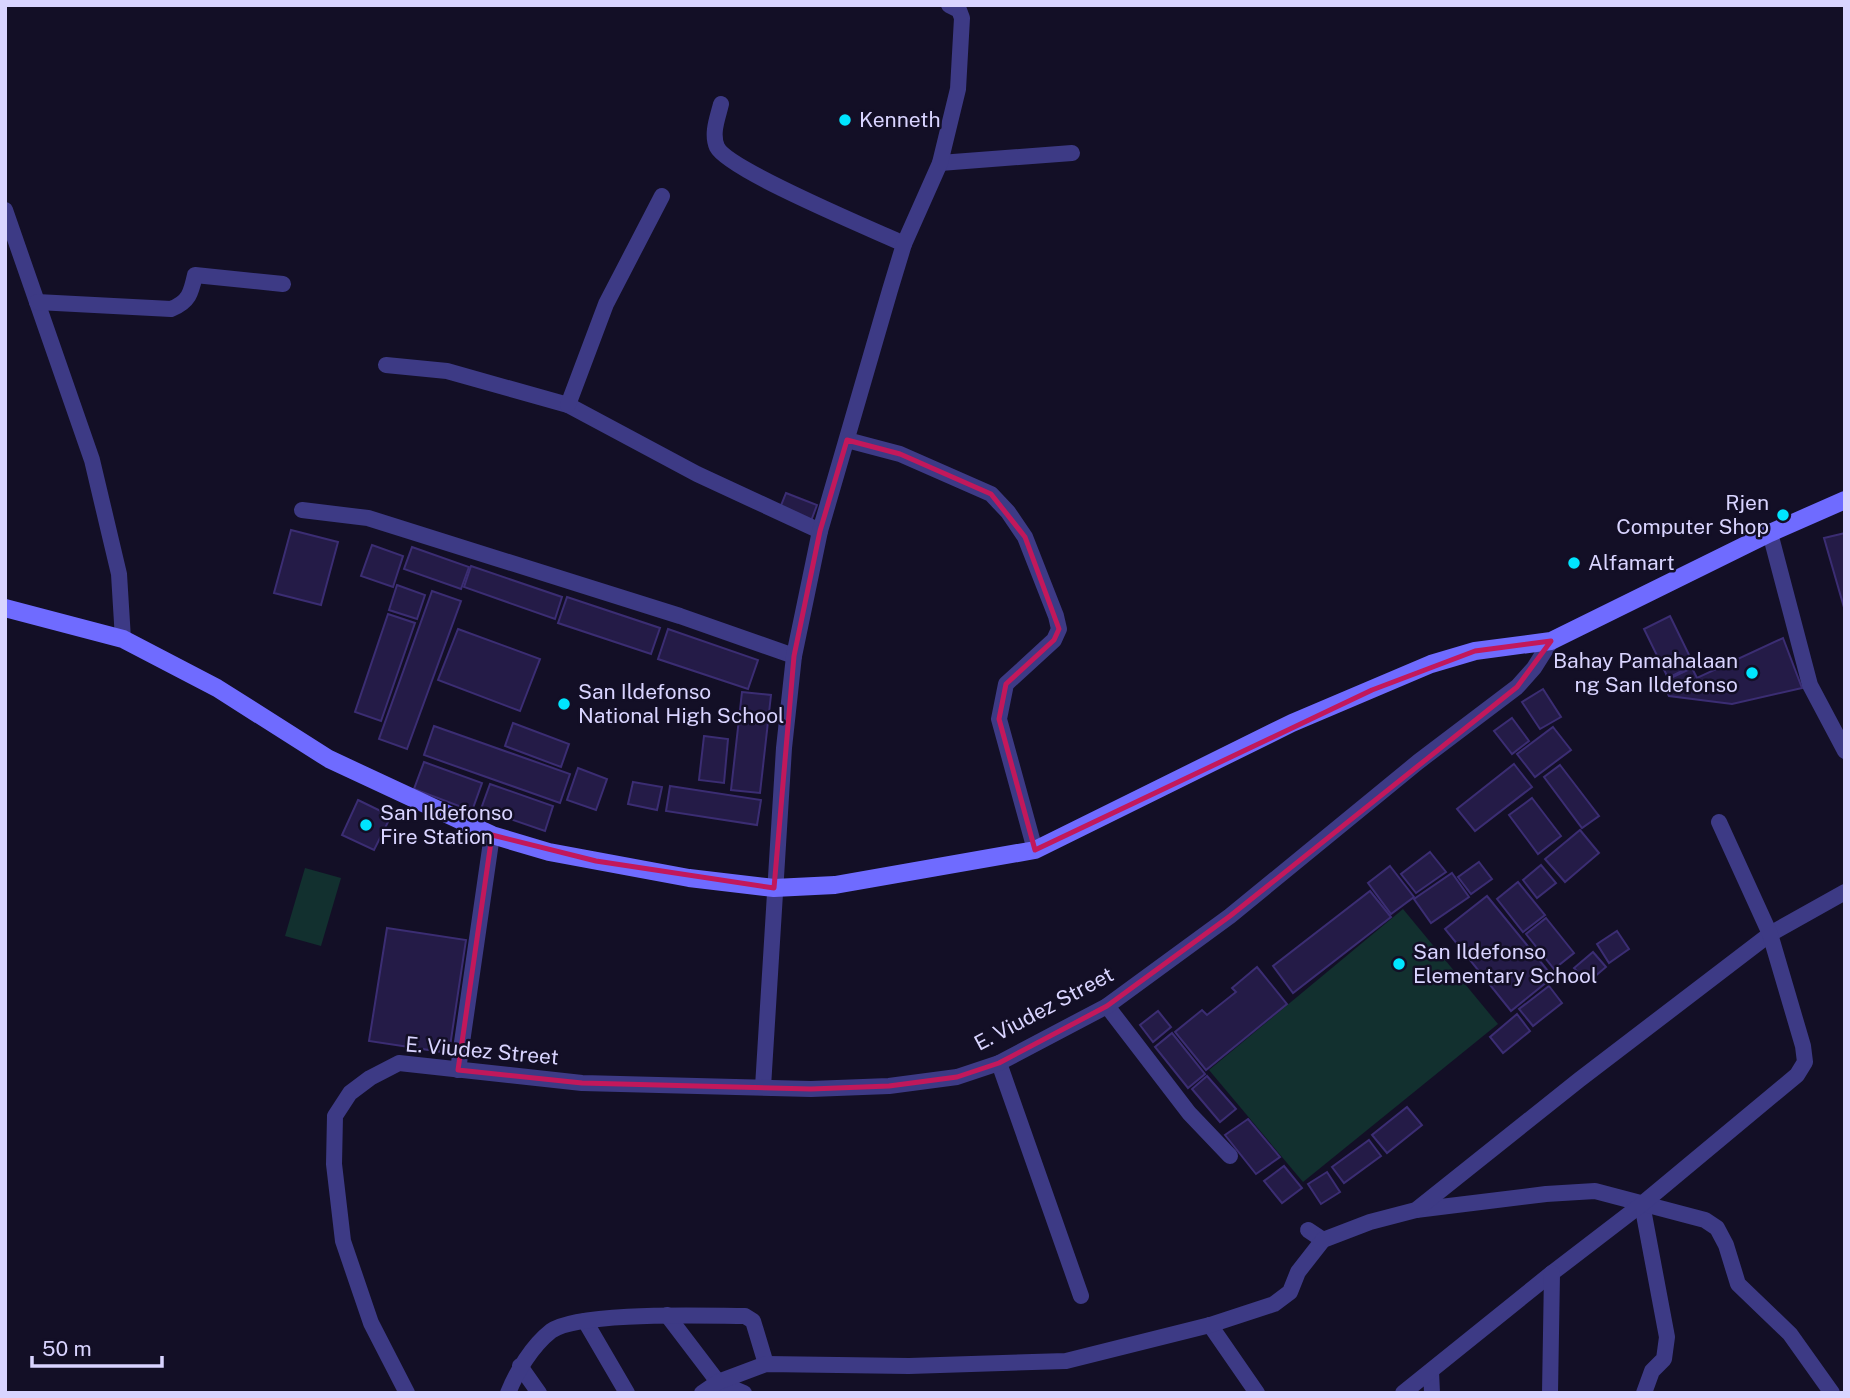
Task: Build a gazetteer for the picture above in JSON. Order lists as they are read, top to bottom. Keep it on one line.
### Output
{"streets":{"street":["E. Viudez Street"]},"places":["Kenneth","Rjen Computer Shop","Alfamart","Bahay Pamahalaan ng San Ildefonso","San Ildefonso National High School","San Ildefonso Fire Station","San Ildefonso Elementary School"],"scale_bar":"50 m"}
